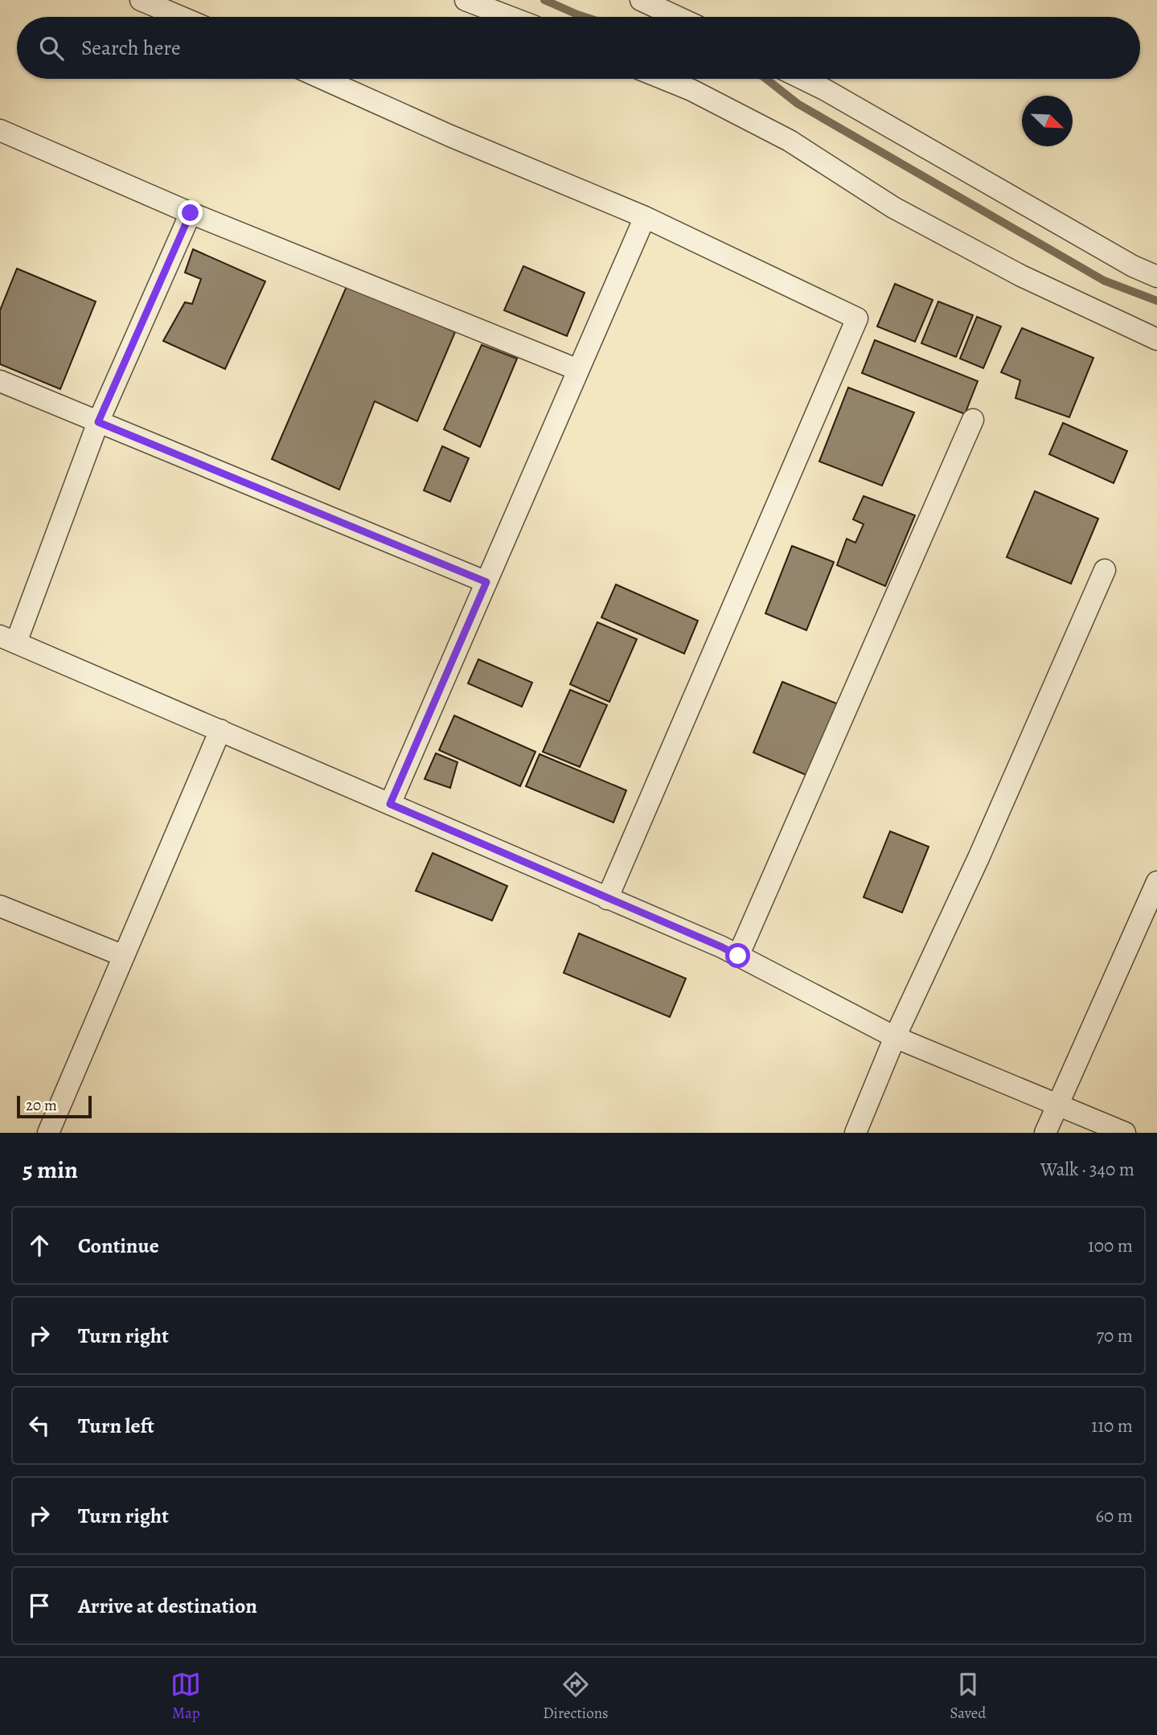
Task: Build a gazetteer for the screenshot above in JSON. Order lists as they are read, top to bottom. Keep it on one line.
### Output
{"scale_bar":"20 m","north":"bottom right","page":{"search":"Search here","scale":"20 m","heading":["5 min","Walk · 340 m"],"list":[["Continue","100 m"],["Turn right","70 m"],["Turn left","110 m"],["Turn right","60 m"],"Arrive at destination"],"nav":["Map","Directions","Saved"]}}
